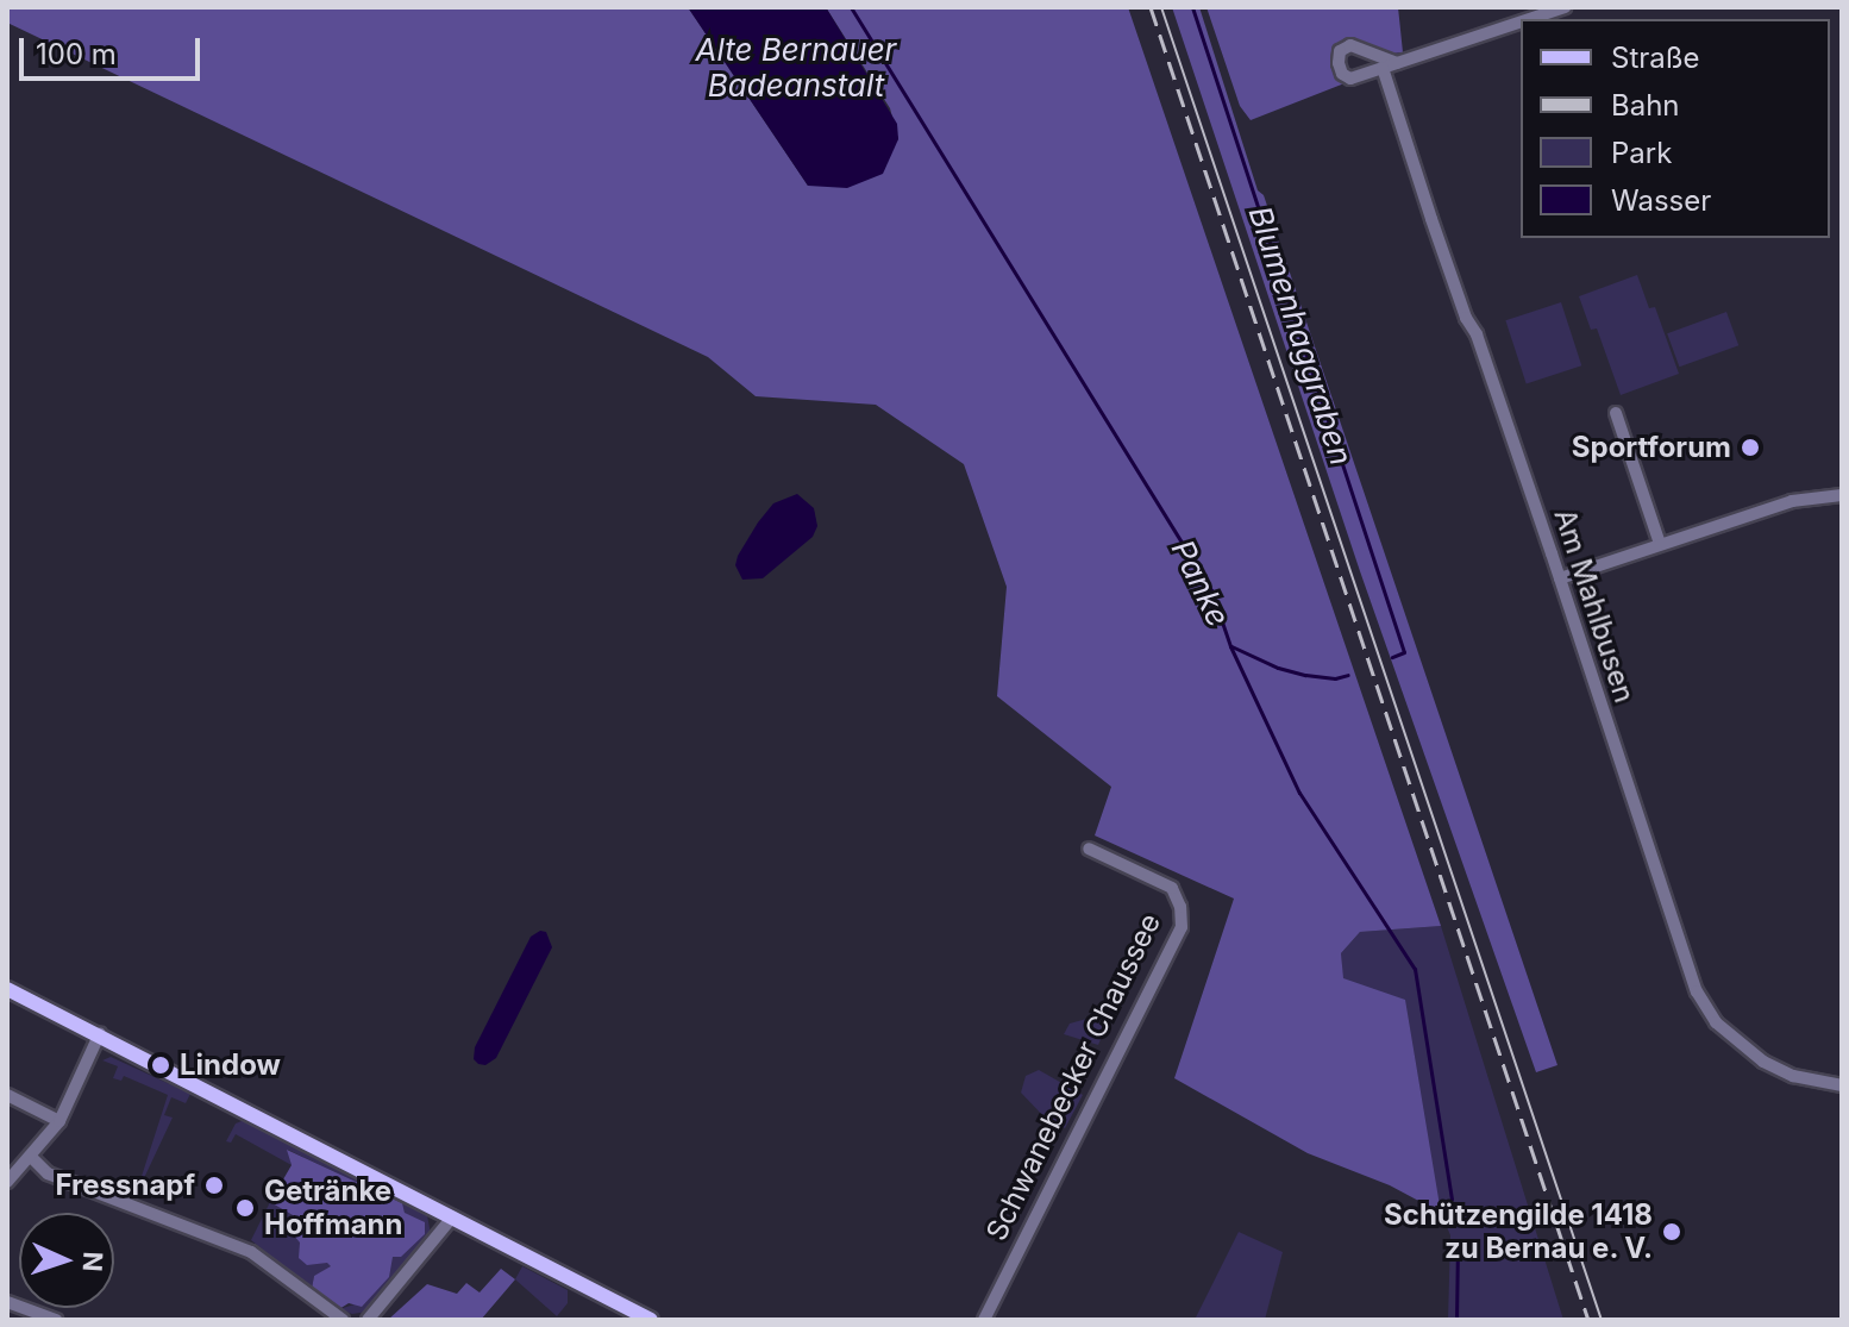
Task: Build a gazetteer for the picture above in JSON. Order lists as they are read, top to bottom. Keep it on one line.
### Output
{"streets":{"street":["Am Mahlbusen","Schwanebecker Chaussee"]},"water":["Alte Bernauer Badeanstalt","Blumenhaggraben","Panke"],"places":["Sportforum","Lindow","Fressnapf","Getränke Hoffmann","Schützengilde 1418 zu Bernau e. V."],"legend":["Straße","Bahn","Park","Wasser"],"scale_bar":"100 m","north":"right"}
